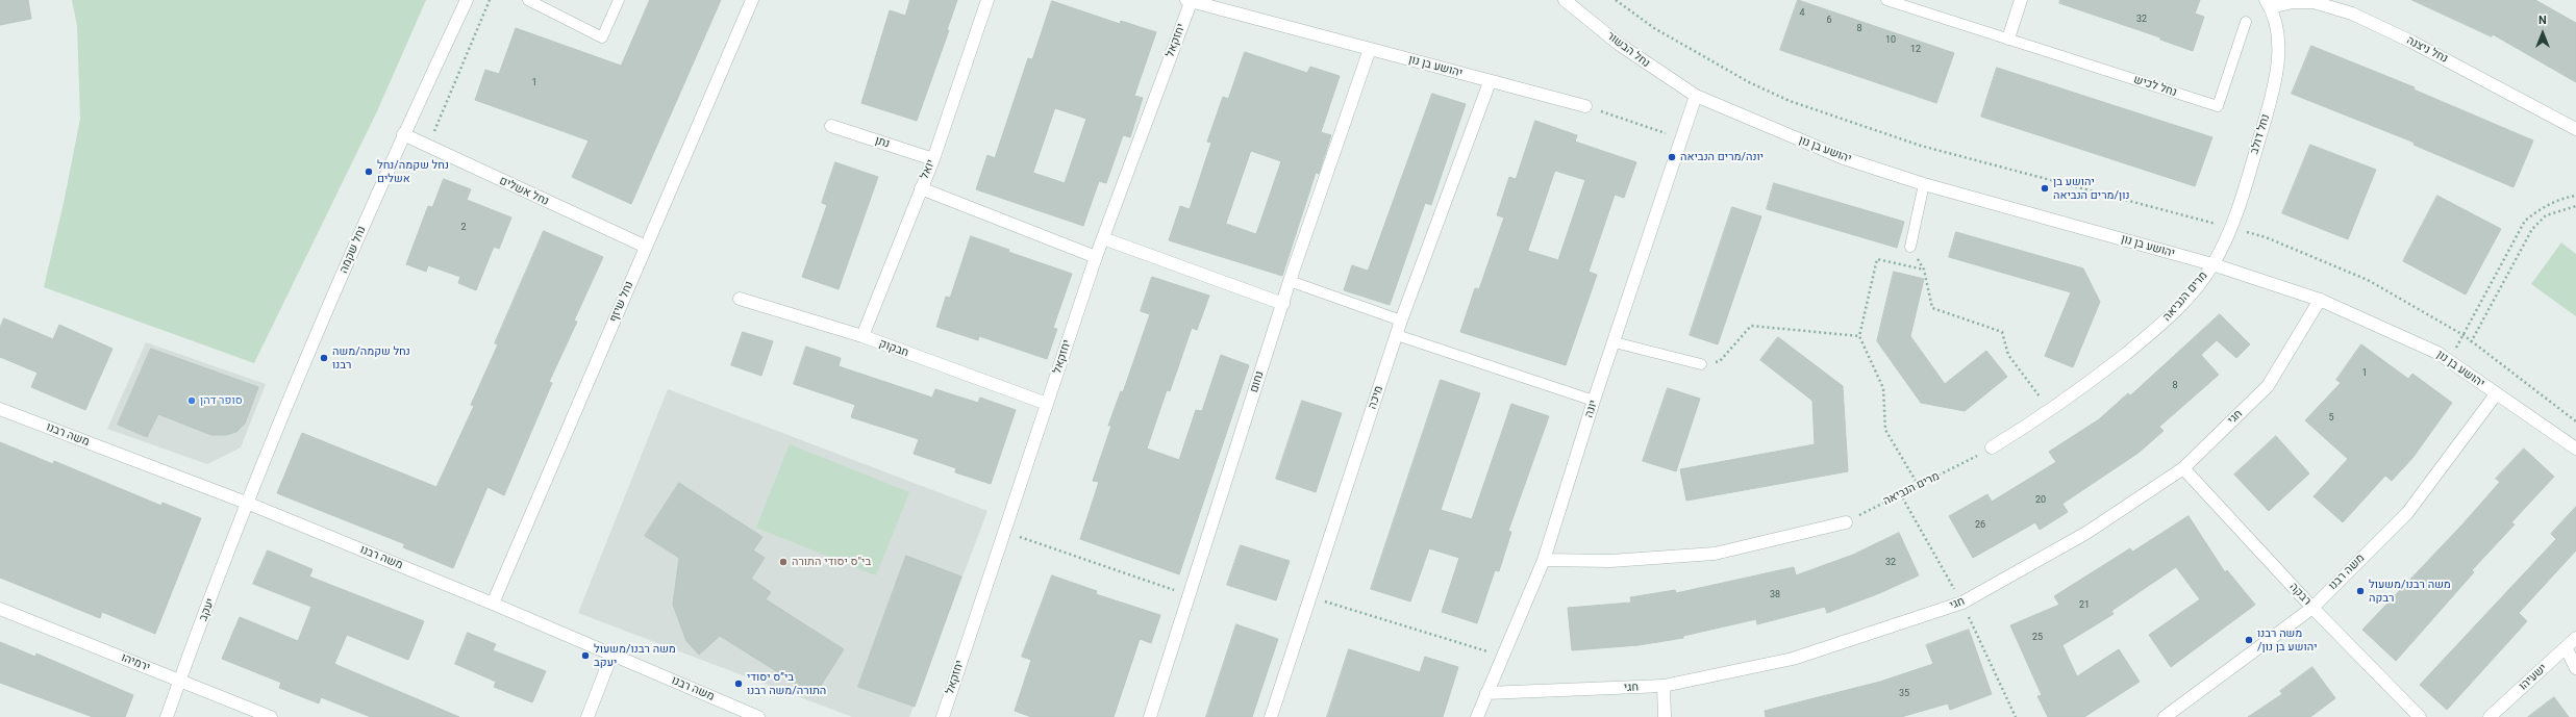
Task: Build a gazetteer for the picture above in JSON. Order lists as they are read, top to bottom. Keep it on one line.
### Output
{"streets":{"street":["יחזקאל","נחל הבשור","נחל ניצנה","יהושע בן נון","נחל דולב","נתן","יואל","נחל אשלים","נחל שקמה","מרים הנביאה","נחל שיזף","חבקוק","נחום","מיכה","יונה","חגי","משה רבנו","רבקה","יעקב","ירמיהו","ישעיהו"],"lane":["נחל לכיש"]},"crossings":[["יחזקאל","יהושע בן נון"],["יחזקאל","חבקוק"],["נחל הבשור","יהושע בן נון"],["נחל הבשור","יונה"],["נחל ניצנה","נחל דולב"],["יהושע בן נון","נחל דולב"],["יהושע בן נון","מרים הנביאה"],["יהושע בן נון","נחום"],["יהושע בן נון","מיכה"],["יהושע בן נון","יונה"],["יהושע בן נון","חגי"],["יהושע בן נון","משה רבנו"],["נחל דולב","מרים הנביאה"],["נתן","יואל"],["יואל","חבקוק"],["נחל אשלים","נחל שקמה"],["נחל אשלים","נחל שיזף"],["נחל שקמה","משה רבנו"],["נחל שקמה","יעקב"],["נחל שיזף","משה רבנו"],["יונה","חגי"],["חגי","רבקה"],["משה רבנו","רבקה"],["משה רבנו","יעקב"],["יעקב","ירמיהו"]],"places":["יונה/מרים הנביאה","נחל שקמה/נחל אשלים","יהושע בן נון/מרים הנביאה","נחל שקמה/משה רבנו","סופר דהן","בי\"ס יסודי התורה","משה רבנו/משעול רבקה","משה רבנו /יהושע בן נון","משה רבנו/משעול יעקב","בי״ס יסודי התורה/משה רבנו"],"house_numbers":["4","32","6","8","10","12","1","2","1","8","5","20","26","32","38","21","25","35"],"north":"top"}
